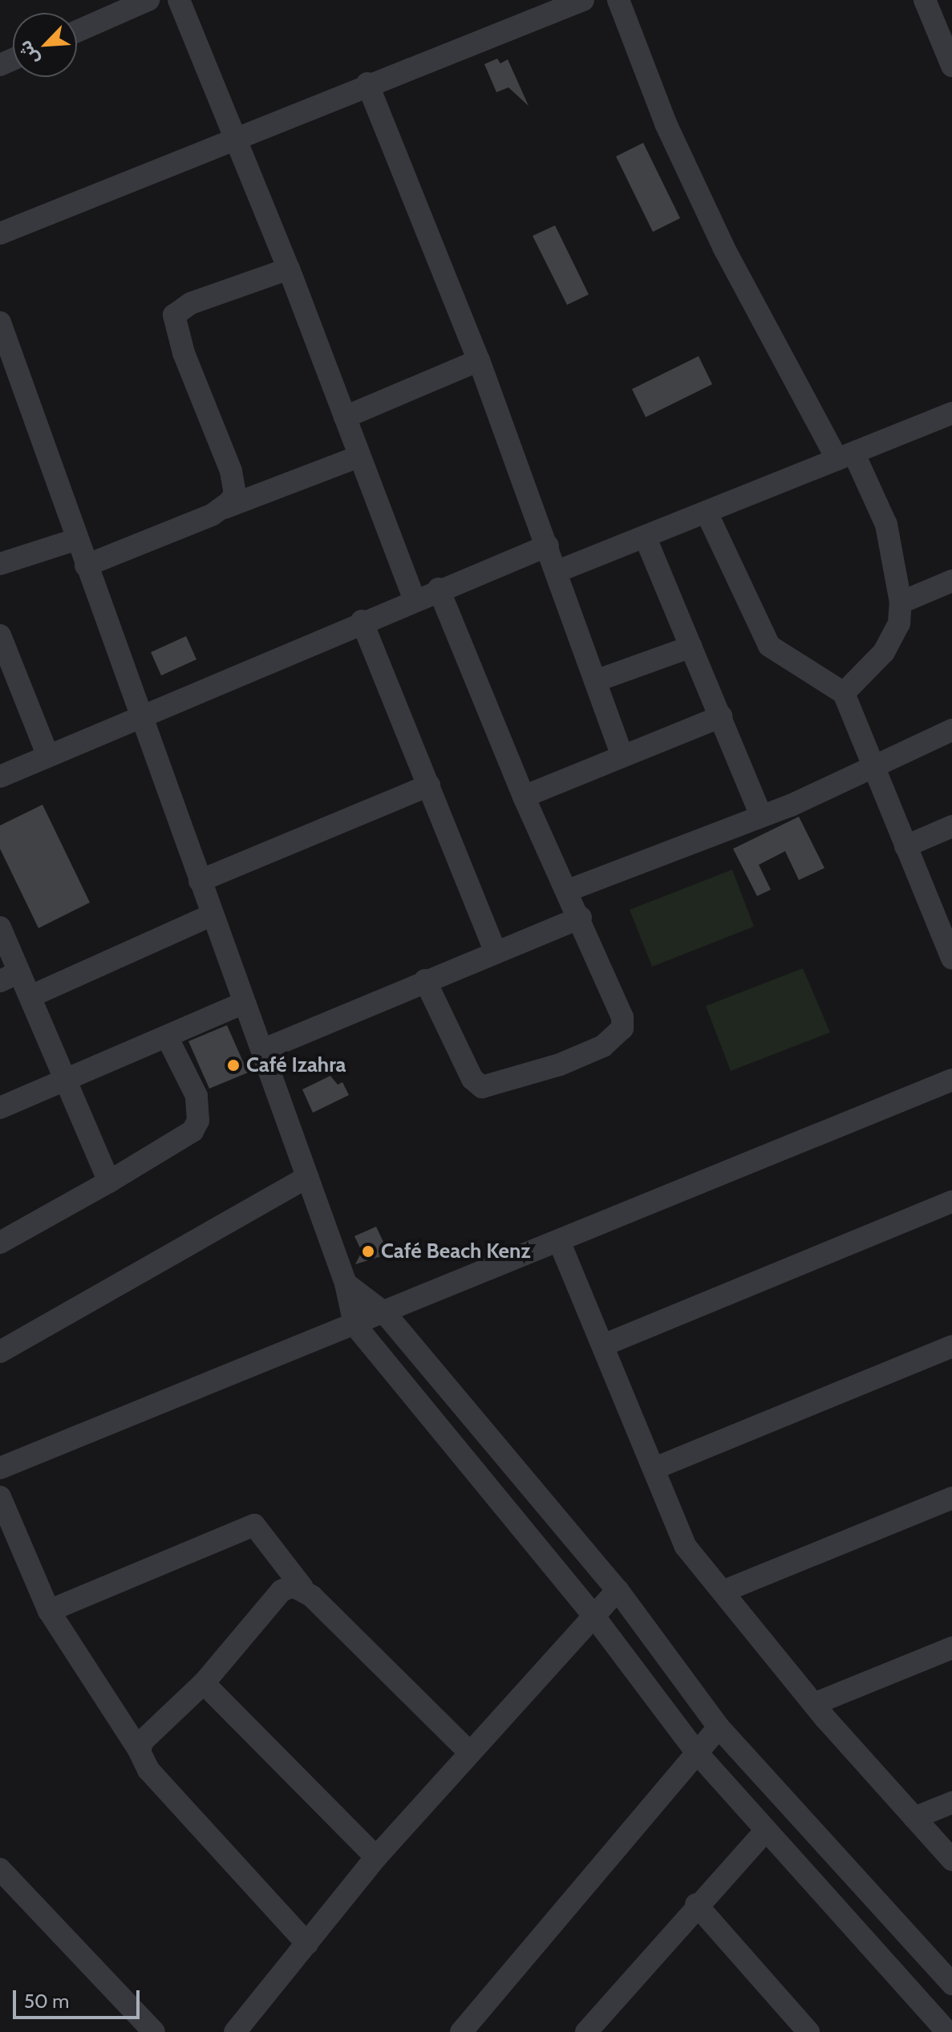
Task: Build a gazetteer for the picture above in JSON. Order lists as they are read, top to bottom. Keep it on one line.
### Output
{"places":["Café Izahra","Café Beach Kenz"],"scale_bar":"50 m","north":"bottom left"}
